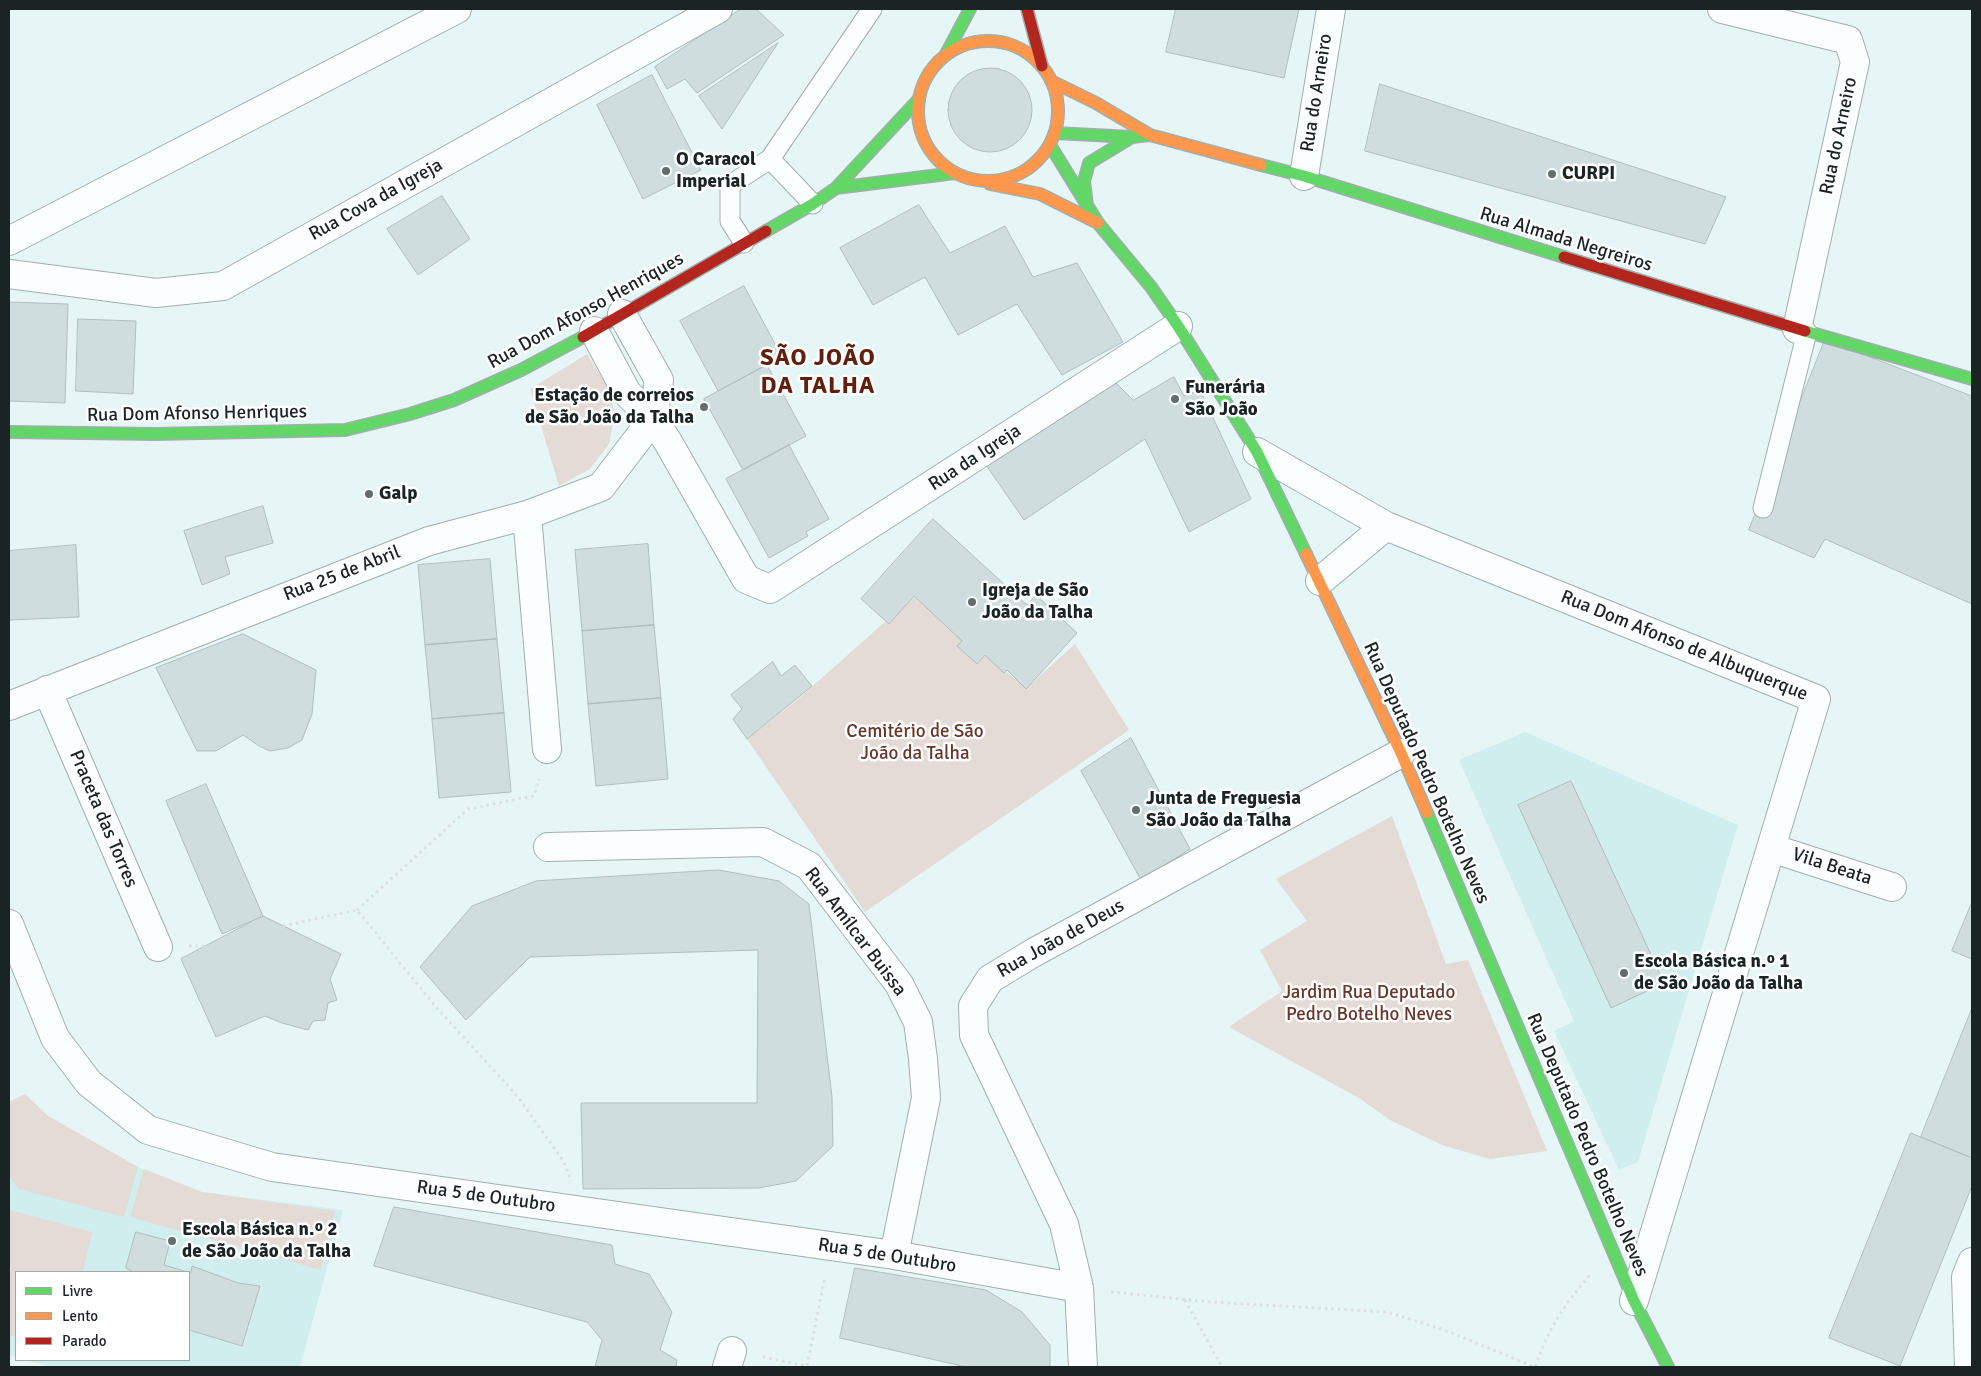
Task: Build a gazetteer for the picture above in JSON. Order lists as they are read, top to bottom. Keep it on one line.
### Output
{"streets":{"street":["Rua do Arneiro","Rua Cova da Igreja","Rua Almada Negreiros","Rua Dom Afonso Henriques","Rua da Igreja","Rua 25 de Abril","Rua Dom Afonso de Albuquerque","Rua Deputado Pedro Botelho Neves","Praceta das Torres","Vila Beata","Rua Amílcar Buissa","Rua João de Deus","Rua 5 de Outubro"]},"crossings":[["Rua do Arneiro","Rua Almada Negreiros"],["Rua Almada Negreiros","Rua Dom Afonso Henriques"],["Rua Almada Negreiros","Rua Deputado Pedro Botelho Neves"],["Rua Dom Afonso Henriques","Rua da Igreja"],["Rua Dom Afonso Henriques","Rua Deputado Pedro Botelho Neves"],["Rua da Igreja","Rua 25 de Abril"],["Rua da Igreja","Rua Deputado Pedro Botelho Neves"],["Rua 25 de Abril","Praceta das Torres"],["Rua Dom Afonso de Albuquerque","Rua Deputado Pedro Botelho Neves"],["Rua Dom Afonso de Albuquerque","Vila Beata"],["Rua Deputado Pedro Botelho Neves","Rua João de Deus"],["Rua Amílcar Buissa","Rua 5 de Outubro"],["Rua João de Deus","Rua 5 de Outubro"]],"districts":["SÃO JOÃO DA TALHA"],"parks":["Cemitério de São João da Talha","Jardim Rua Deputado Pedro Botelho Neves"],"places":["O Caracol Imperial","CURPI","Funerária São João","Estação de correios de São João da Talha","Galp","Igreja de São João da Talha","Junta de Freguesia São João da Talha","Escola Básica n.º 1 de São João da Talha","Escola Básica n.º 2 de São João da Talha"],"legend":["Livre","Lento","Parado"]}
